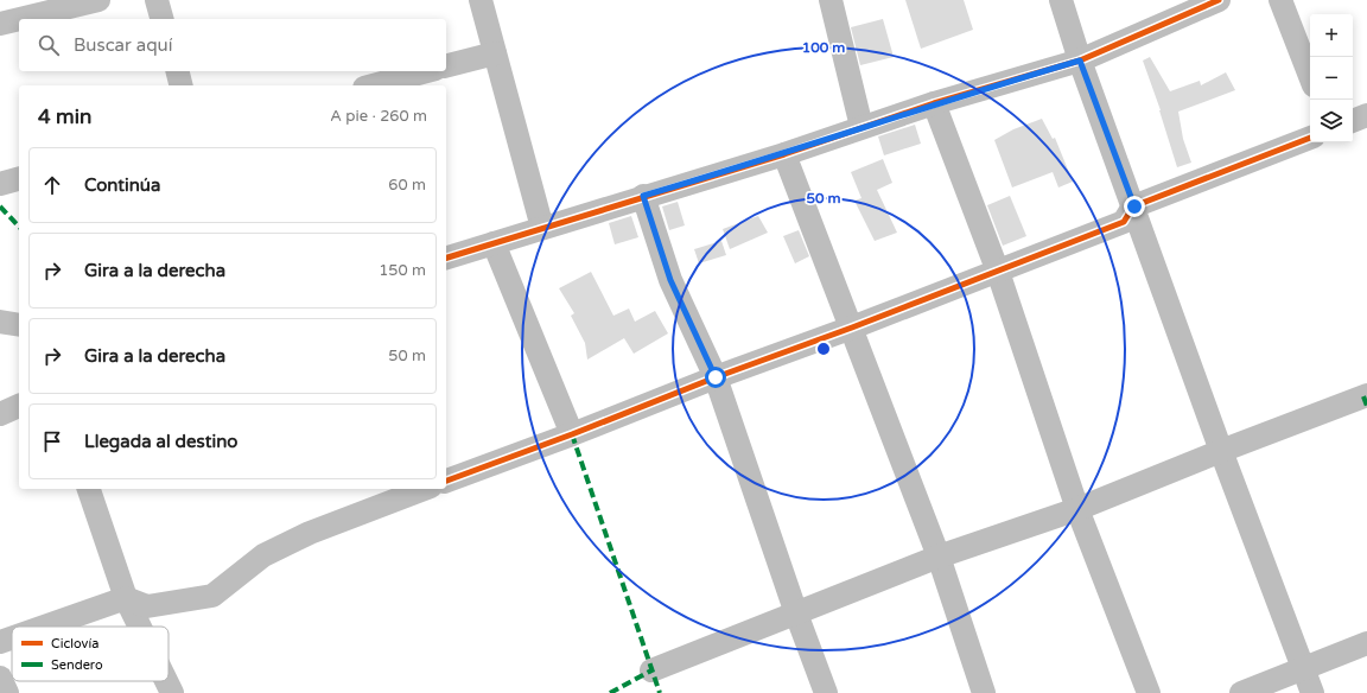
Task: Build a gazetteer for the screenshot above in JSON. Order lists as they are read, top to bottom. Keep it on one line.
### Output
{"legend":["Ciclovía","Sendero"],"page":{"map_buttons":["+","−"],"search":"Buscar aquí","heading":["4 min","A pie · 260 m"],"list":[["Continúa","60 m"],["Gira a la derecha","150 m"],["Gira a la derecha","50 m"],"Llegada al destino"]},"rings":["100 m","50 m"]}
